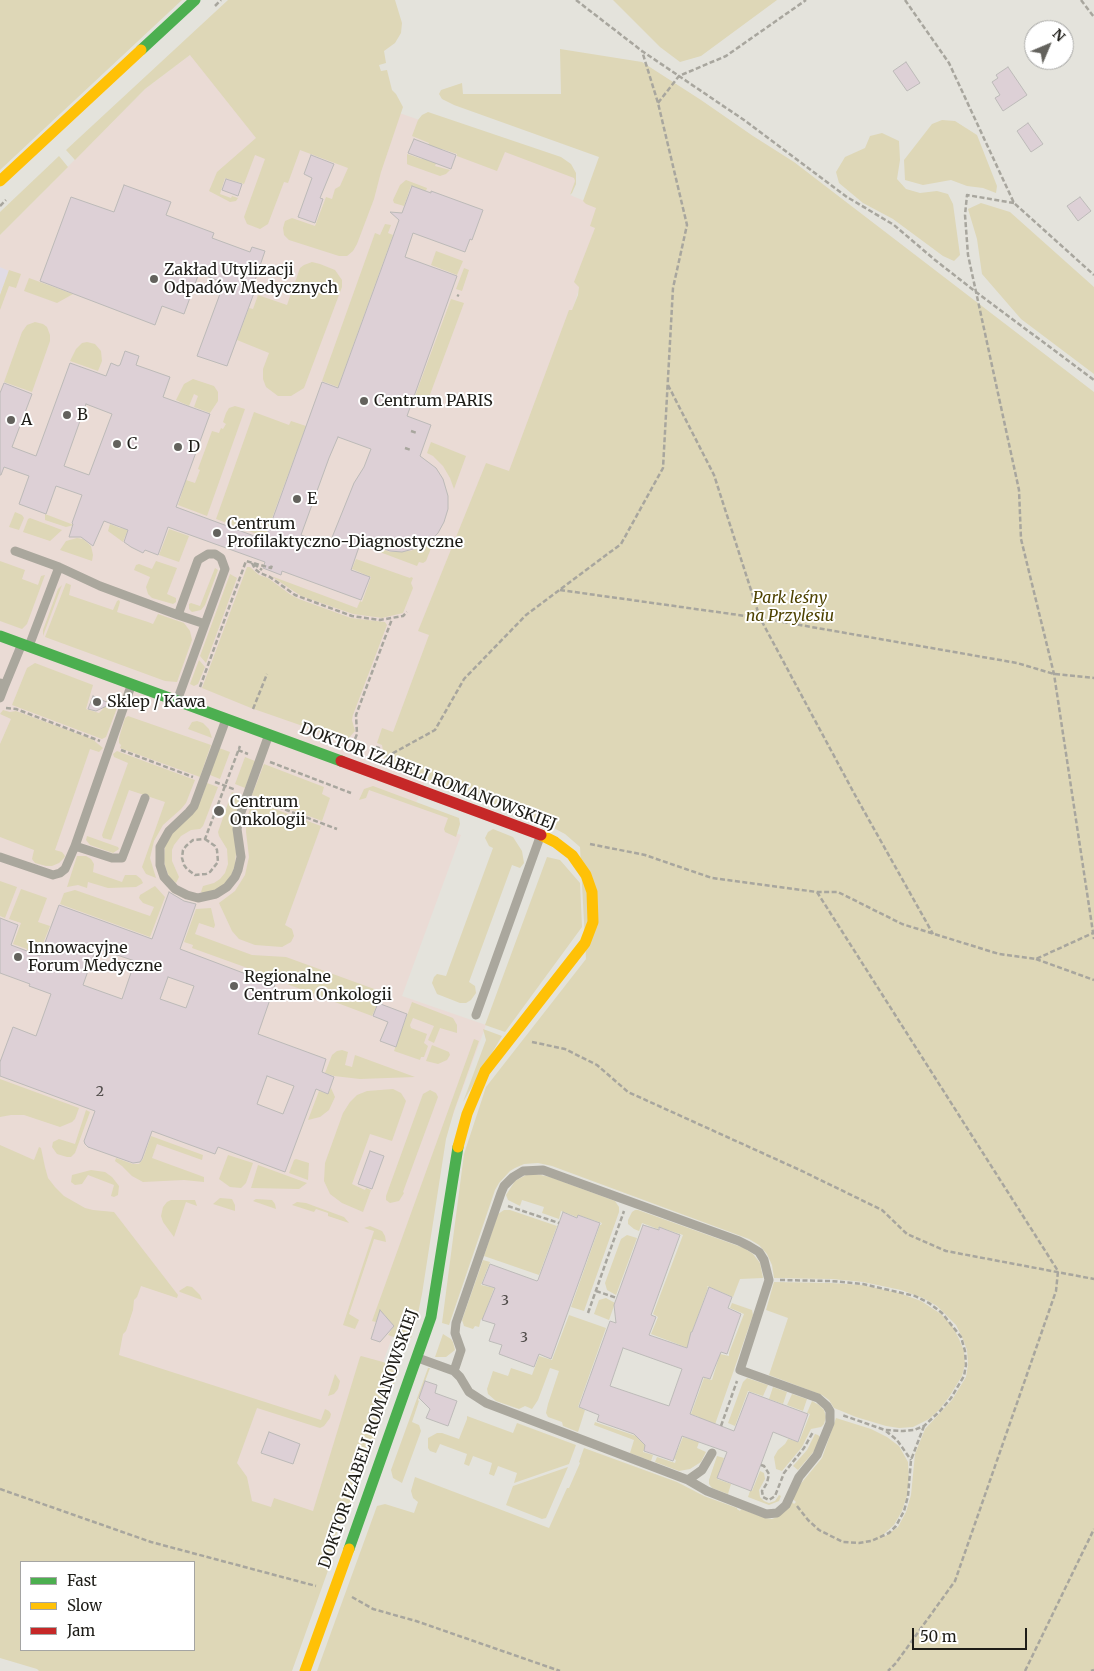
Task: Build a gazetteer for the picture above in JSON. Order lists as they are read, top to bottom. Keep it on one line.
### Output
{"streets":{"street":["DOKTOR IZABELI ROMANOWSKIEJ"]},"parks":["Park leśny na Przylesiu"],"places":["Zakład Utylizacji Odpadów Medycznych","Centrum PARIS","B","A","C","D","E","Centrum Profilaktyczno-Diagnostyczne","Sklep / Kawa","Centrum Onkologii","Innowacyjne Forum Medyczne","Regionalne Centrum Onkologii"],"house_numbers":["2","3","3"],"legend":["Fast","Slow","Jam"],"scale_bar":"50 m","north":"top right"}
